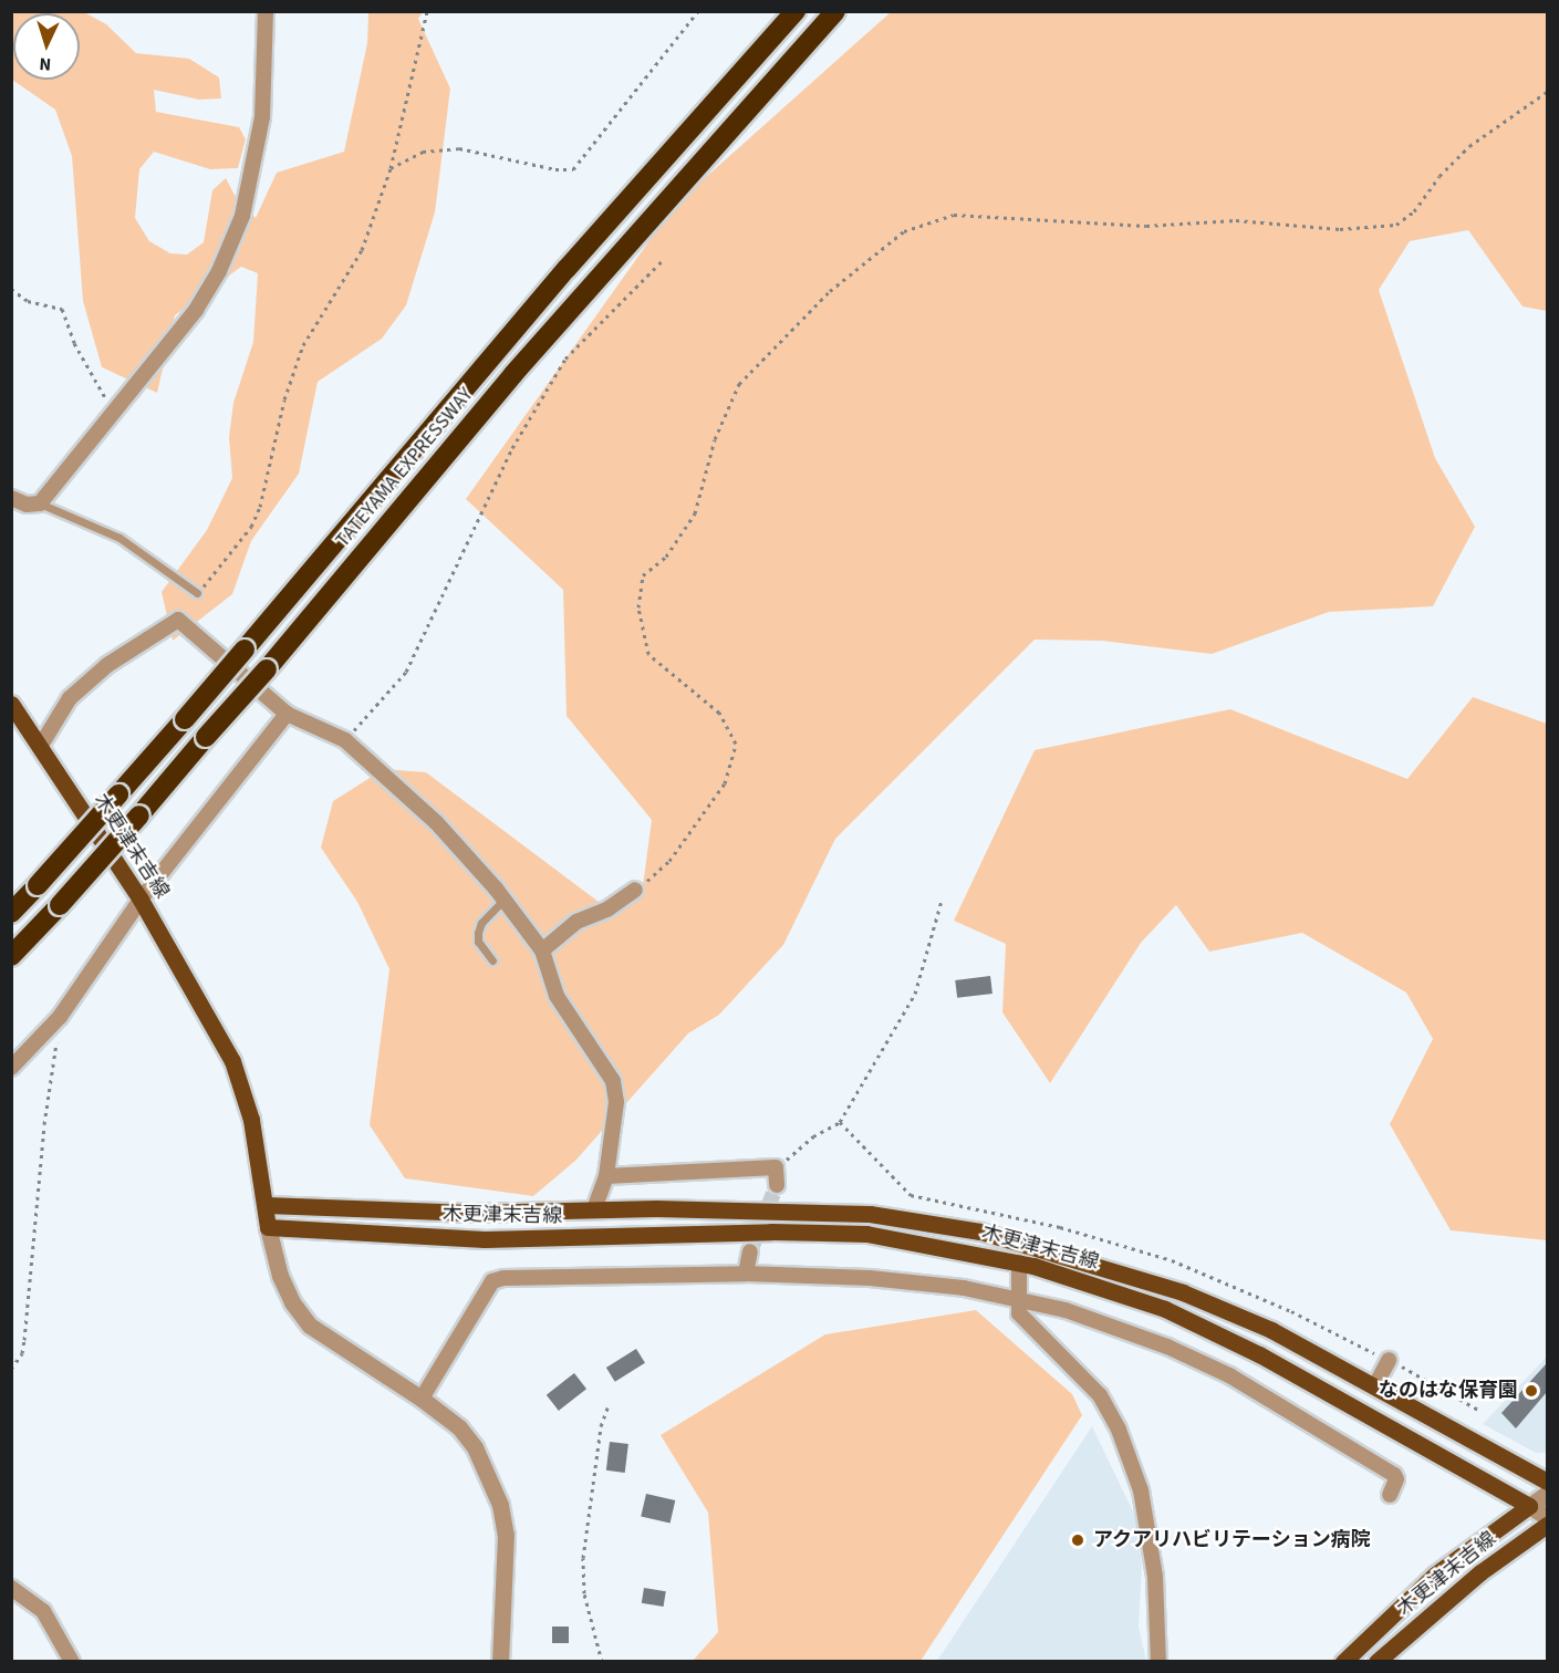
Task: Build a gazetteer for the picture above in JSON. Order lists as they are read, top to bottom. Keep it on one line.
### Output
{"streets":{"highway":["TATEYAMA EXPRESSWAY"],"main road":["木更津末吉線"]},"places":["なのはな保育園","アクアリハビリテーション病院"],"north":"bottom"}
